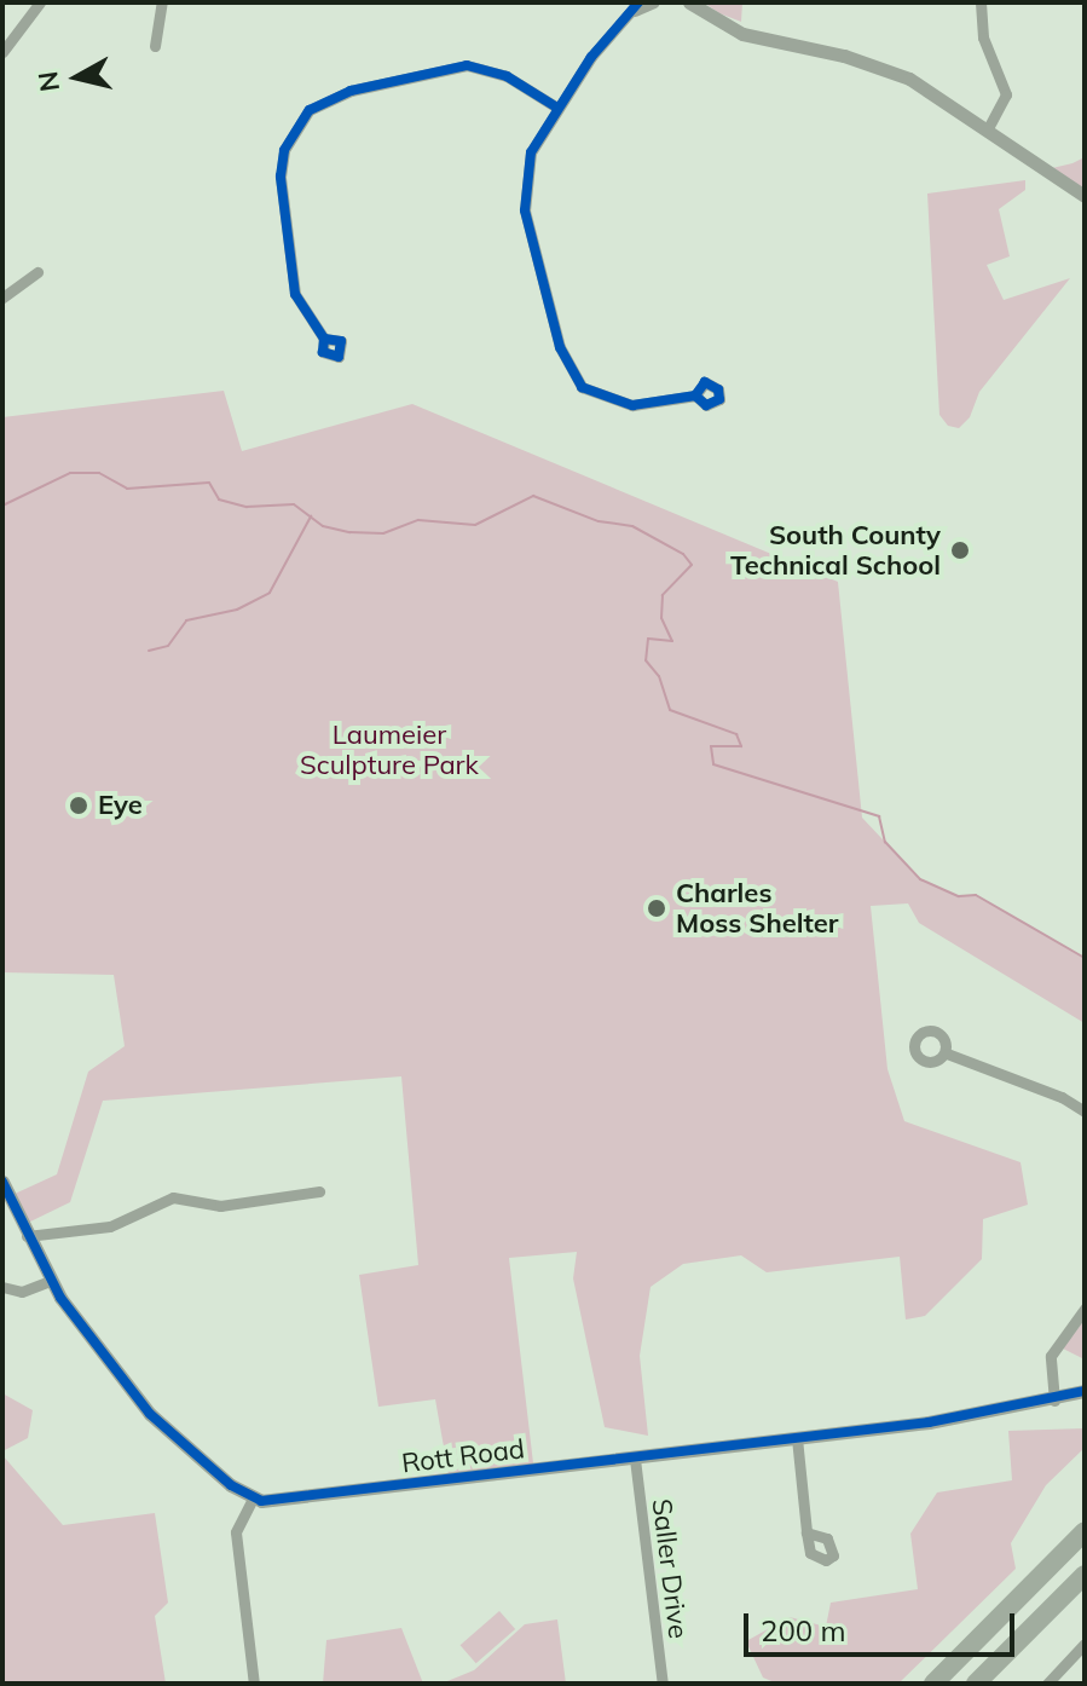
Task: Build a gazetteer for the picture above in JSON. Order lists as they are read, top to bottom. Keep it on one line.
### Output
{"streets":{"street":["Rott Road","Saller Drive"]},"crossings":[["Rott Road","Saller Drive"]],"parks":["Laumeier Sculpture Park"],"places":["South County Technical School","Eye","Charles Moss Shelter"],"scale_bar":"200 m","north":"left"}
